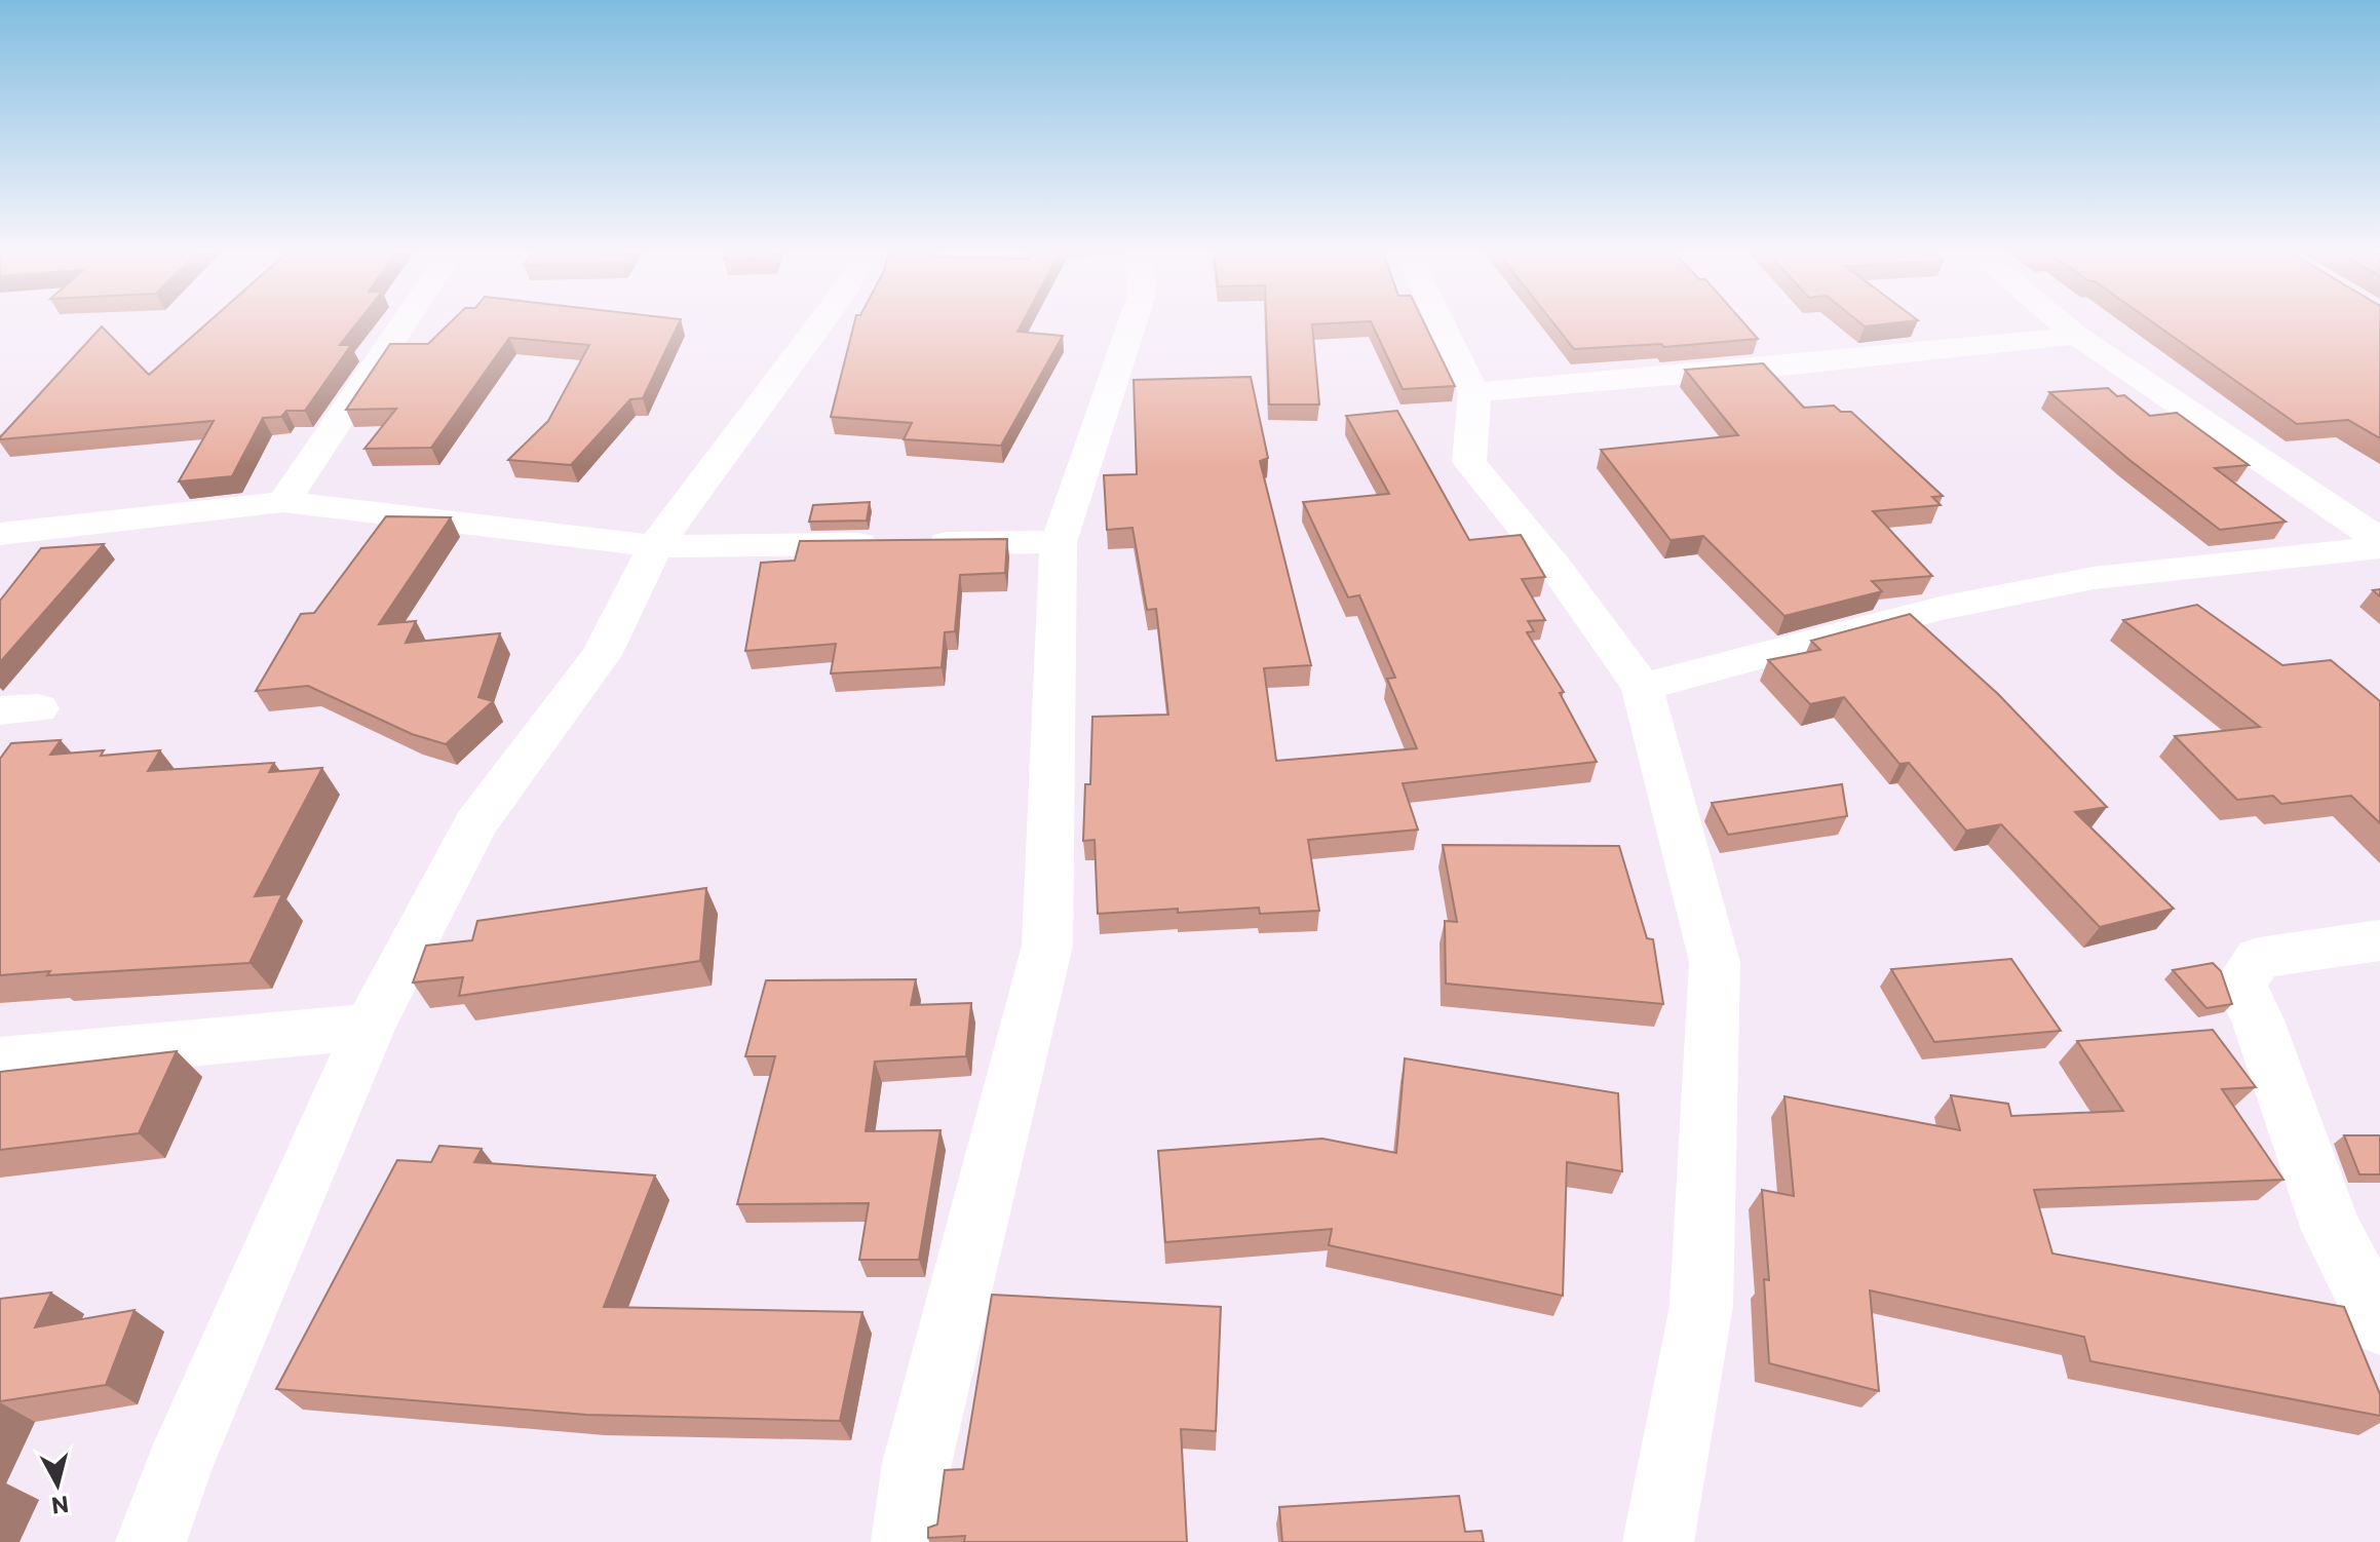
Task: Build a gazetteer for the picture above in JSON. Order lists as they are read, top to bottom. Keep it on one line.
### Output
{"north":"bottom"}
